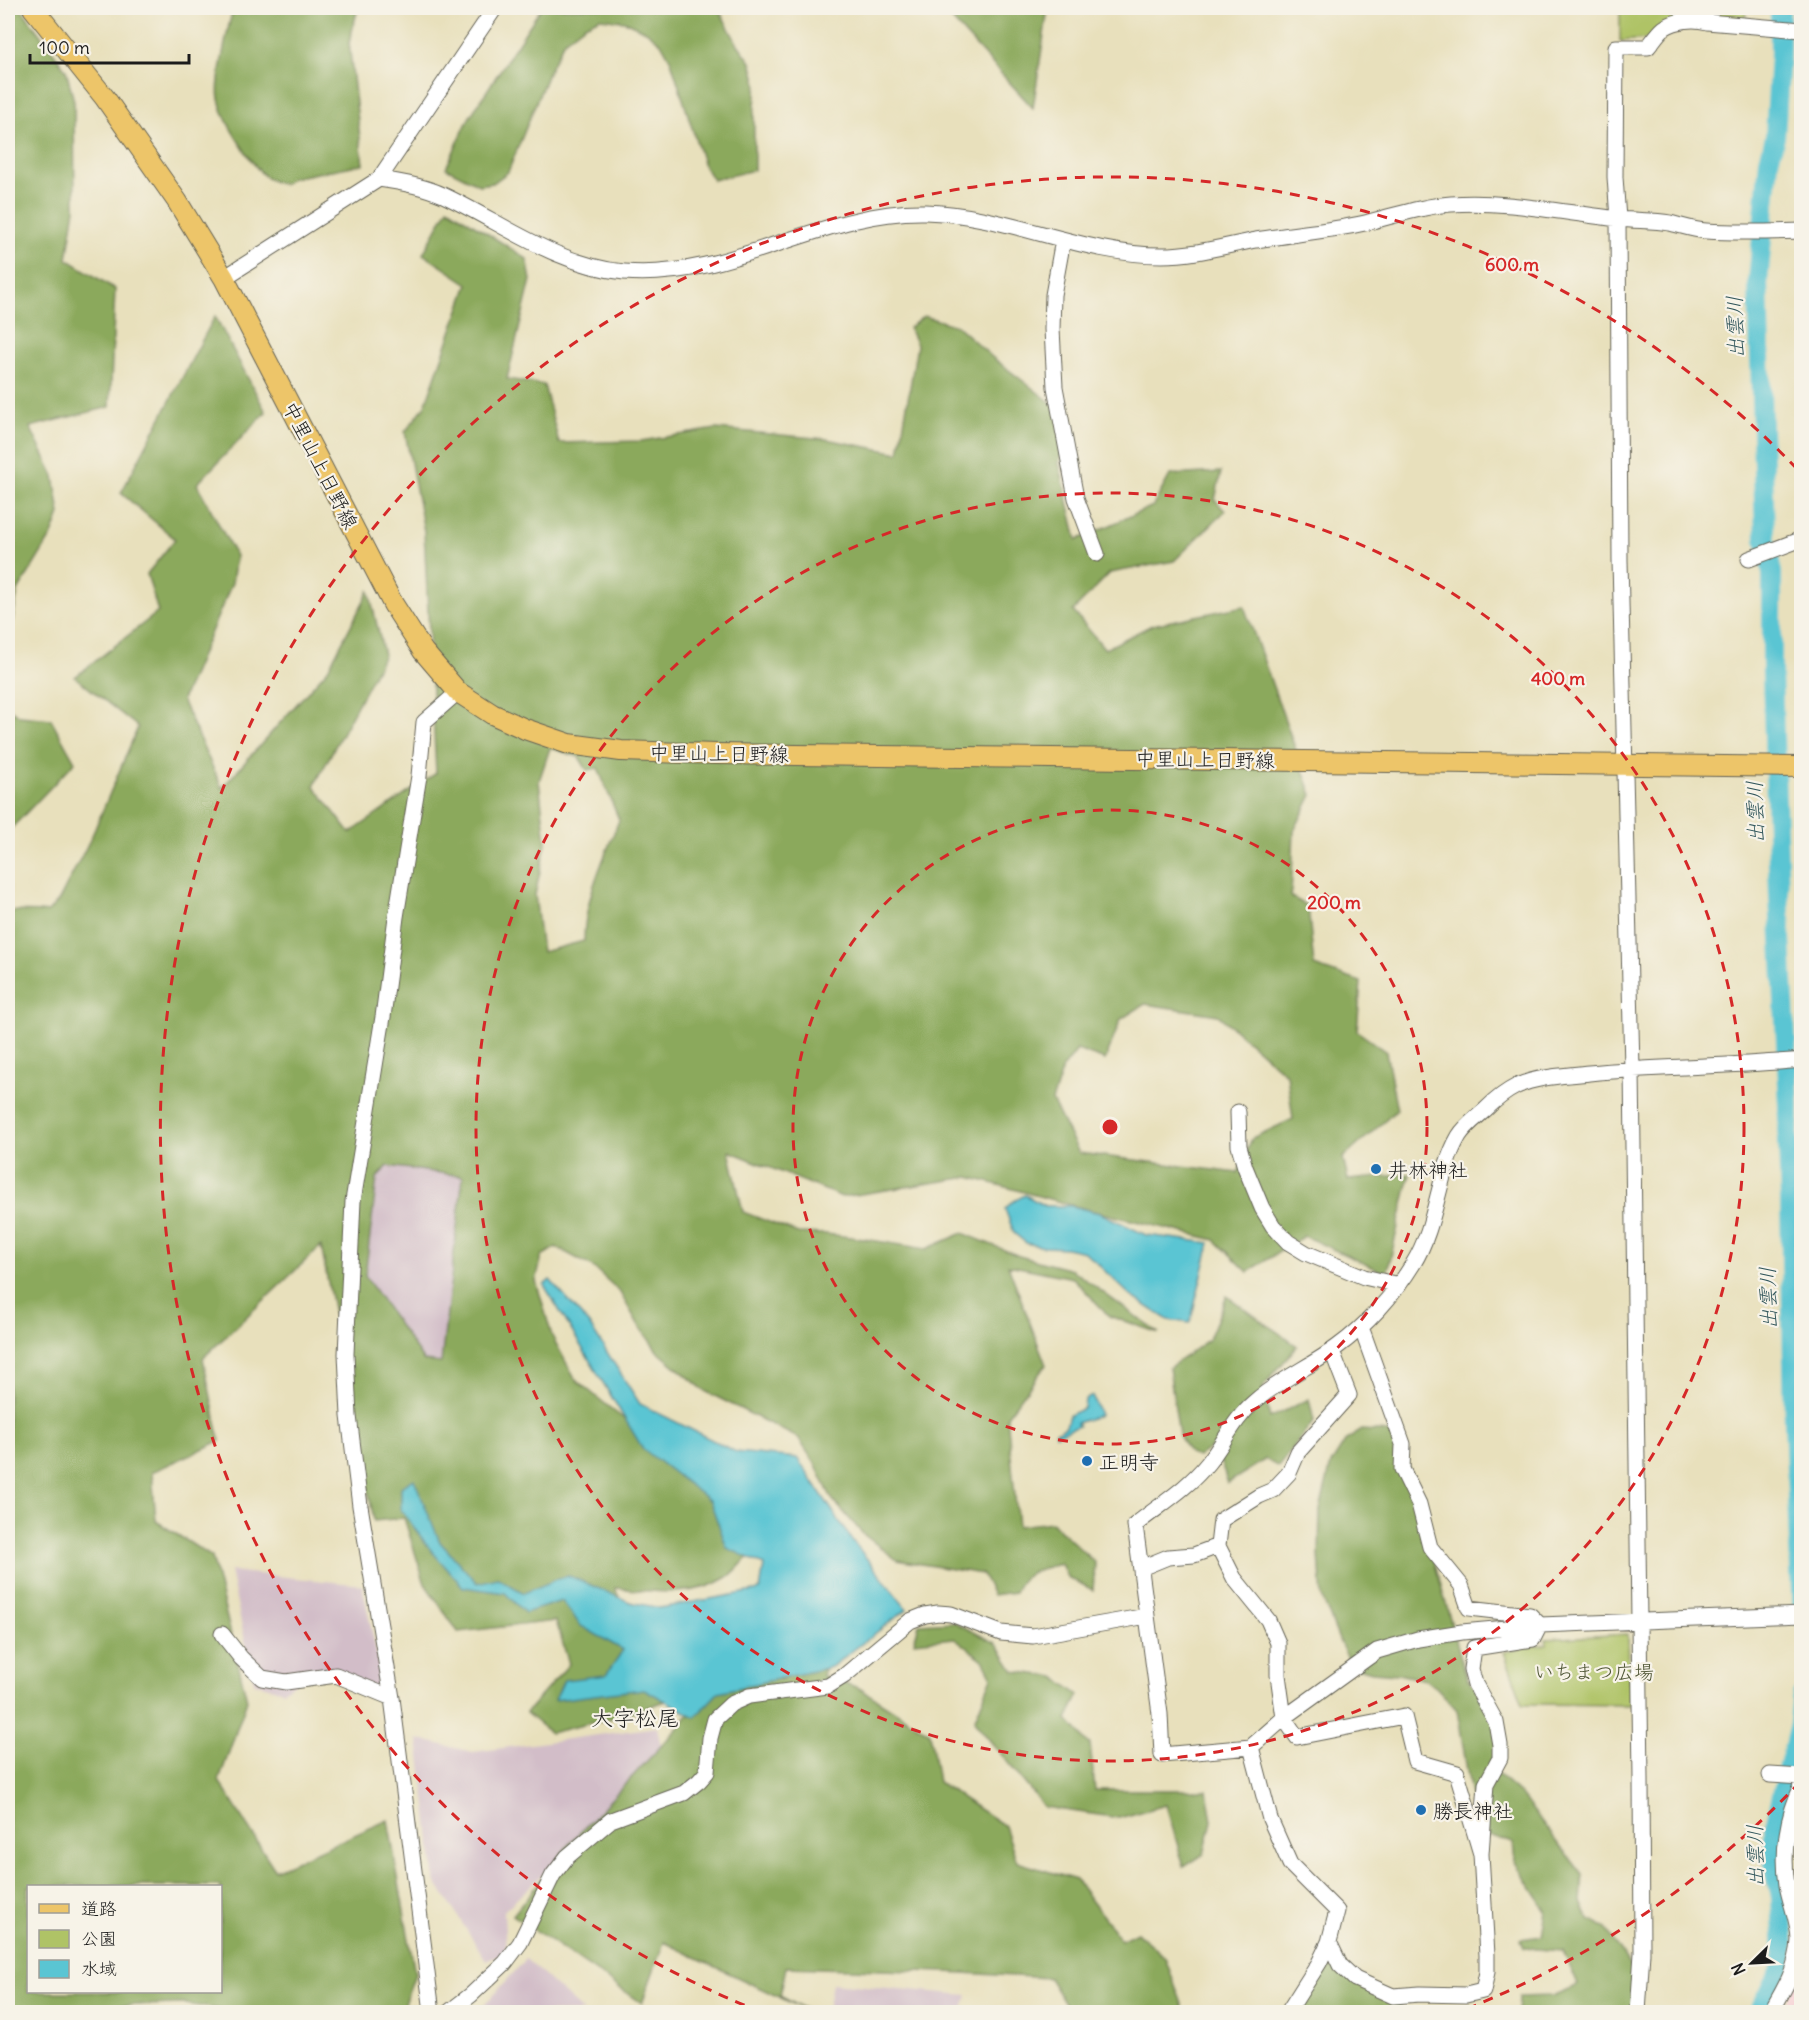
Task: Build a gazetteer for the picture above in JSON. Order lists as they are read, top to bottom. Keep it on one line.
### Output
{"streets":{"main road":["中里山上日野線"]},"districts":["大字松尾"],"water":["出雲川"],"parks":["いちまつ広場"],"places":["井林神社","正明寺","勝長神社"],"legend":["道路","公園","水域"],"scale_bar":"100 m","north":"bottom left","rings":["600 m","400 m","200 m"]}
